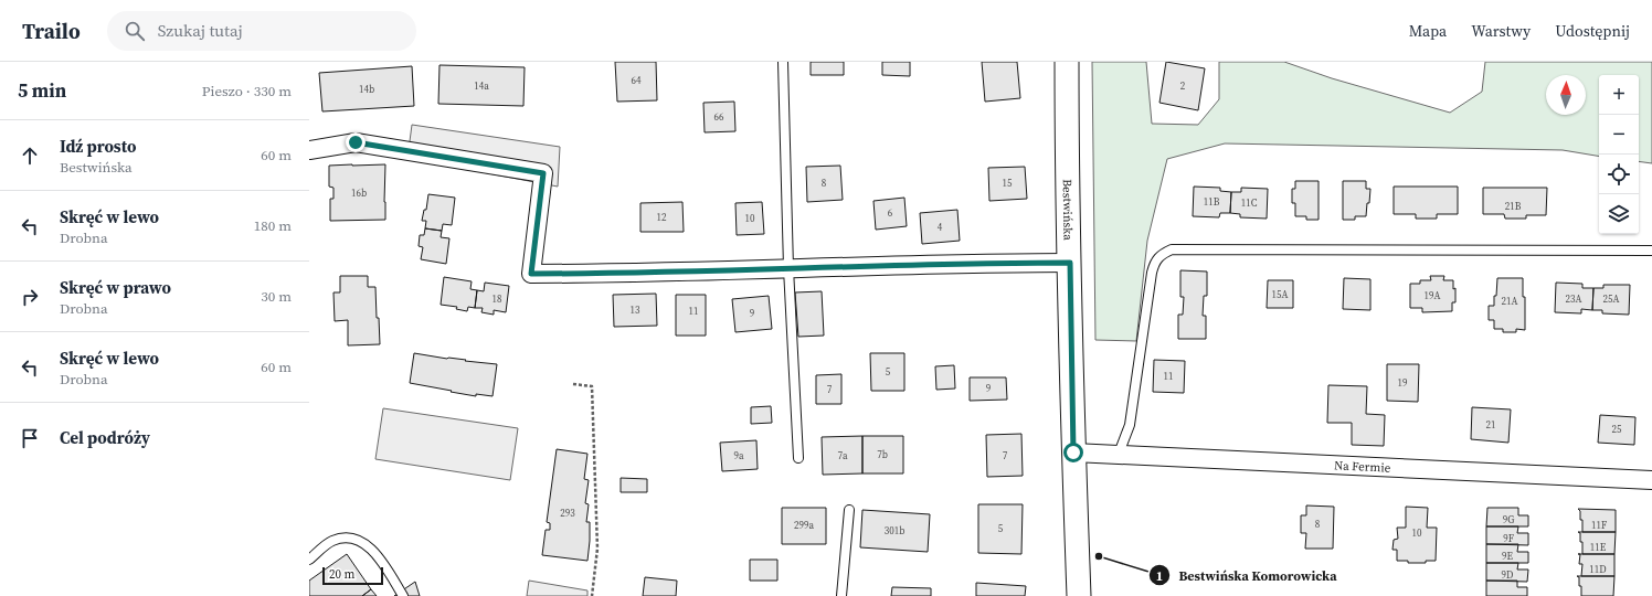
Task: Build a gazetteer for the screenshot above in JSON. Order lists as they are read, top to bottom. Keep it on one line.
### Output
{"streets":{"street":["Bestwińska","Na Fermie"]},"crossings":[["Bestwińska","Na Fermie"]],"places":["Bestwińska Komorowicka"],"house_numbers":["64","14a","2","14b","66","8","15","16b","11B","11C","21B","6","12","10","4","15A","19A","18","23A","25A","21A","13","11","9","5","11","19","9","7","21","25","7b","9a","7a","7","293","9G","8","299a","11F","5","301b","10","9F","11E","9E","11D","9D"],"scale_bar":"20 m","north":"top","page":{"header":"Trailo","search":"Szukaj tutaj","nav":["Mapa","Warstwy","Udostępnij"],"heading":["5 min","Pieszo · 330 m"],"map_buttons":["+","−"],"list":[["Idź prosto","Bestwińska","60 m"],["Skręć w lewo","Drobna","180 m"],["Skręć w prawo","Drobna","30 m"],["Skręć w lewo","Drobna","60 m"],"Cel podróży"],"scale":"20 m"}}
